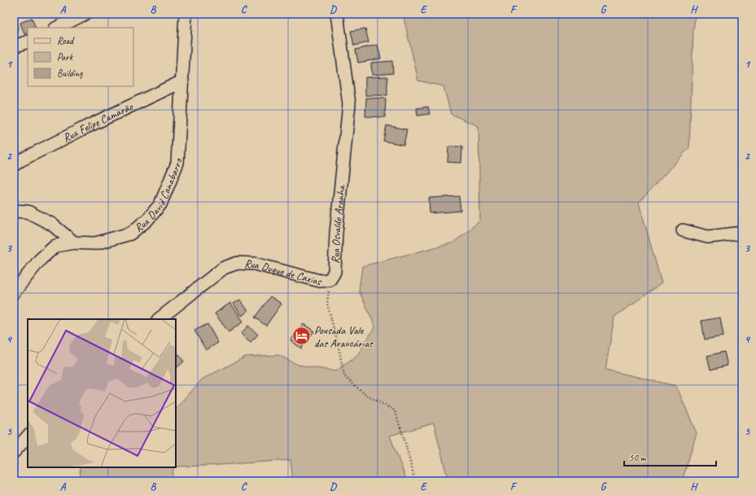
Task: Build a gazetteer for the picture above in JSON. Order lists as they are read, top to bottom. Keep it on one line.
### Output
{"streets":{"street":["Rua Felipe Camarão","Rua David Canabarro","Rua Osvaldo Aranha","Rua Duque de Caxias"]},"crossings":[["Rua Felipe Camarão","Rua David Canabarro"],["Rua Osvaldo Aranha","Rua Duque de Caxias"]],"places":{"hotel":["Pousada Vale das Araucárias"]},"legend":["Road","Park","Building"],"scale_bar":"50 m","grid":{"columns":["A","B","C","D","E","F","G","H"],"rows":["1","2","3","4","5"]}}
